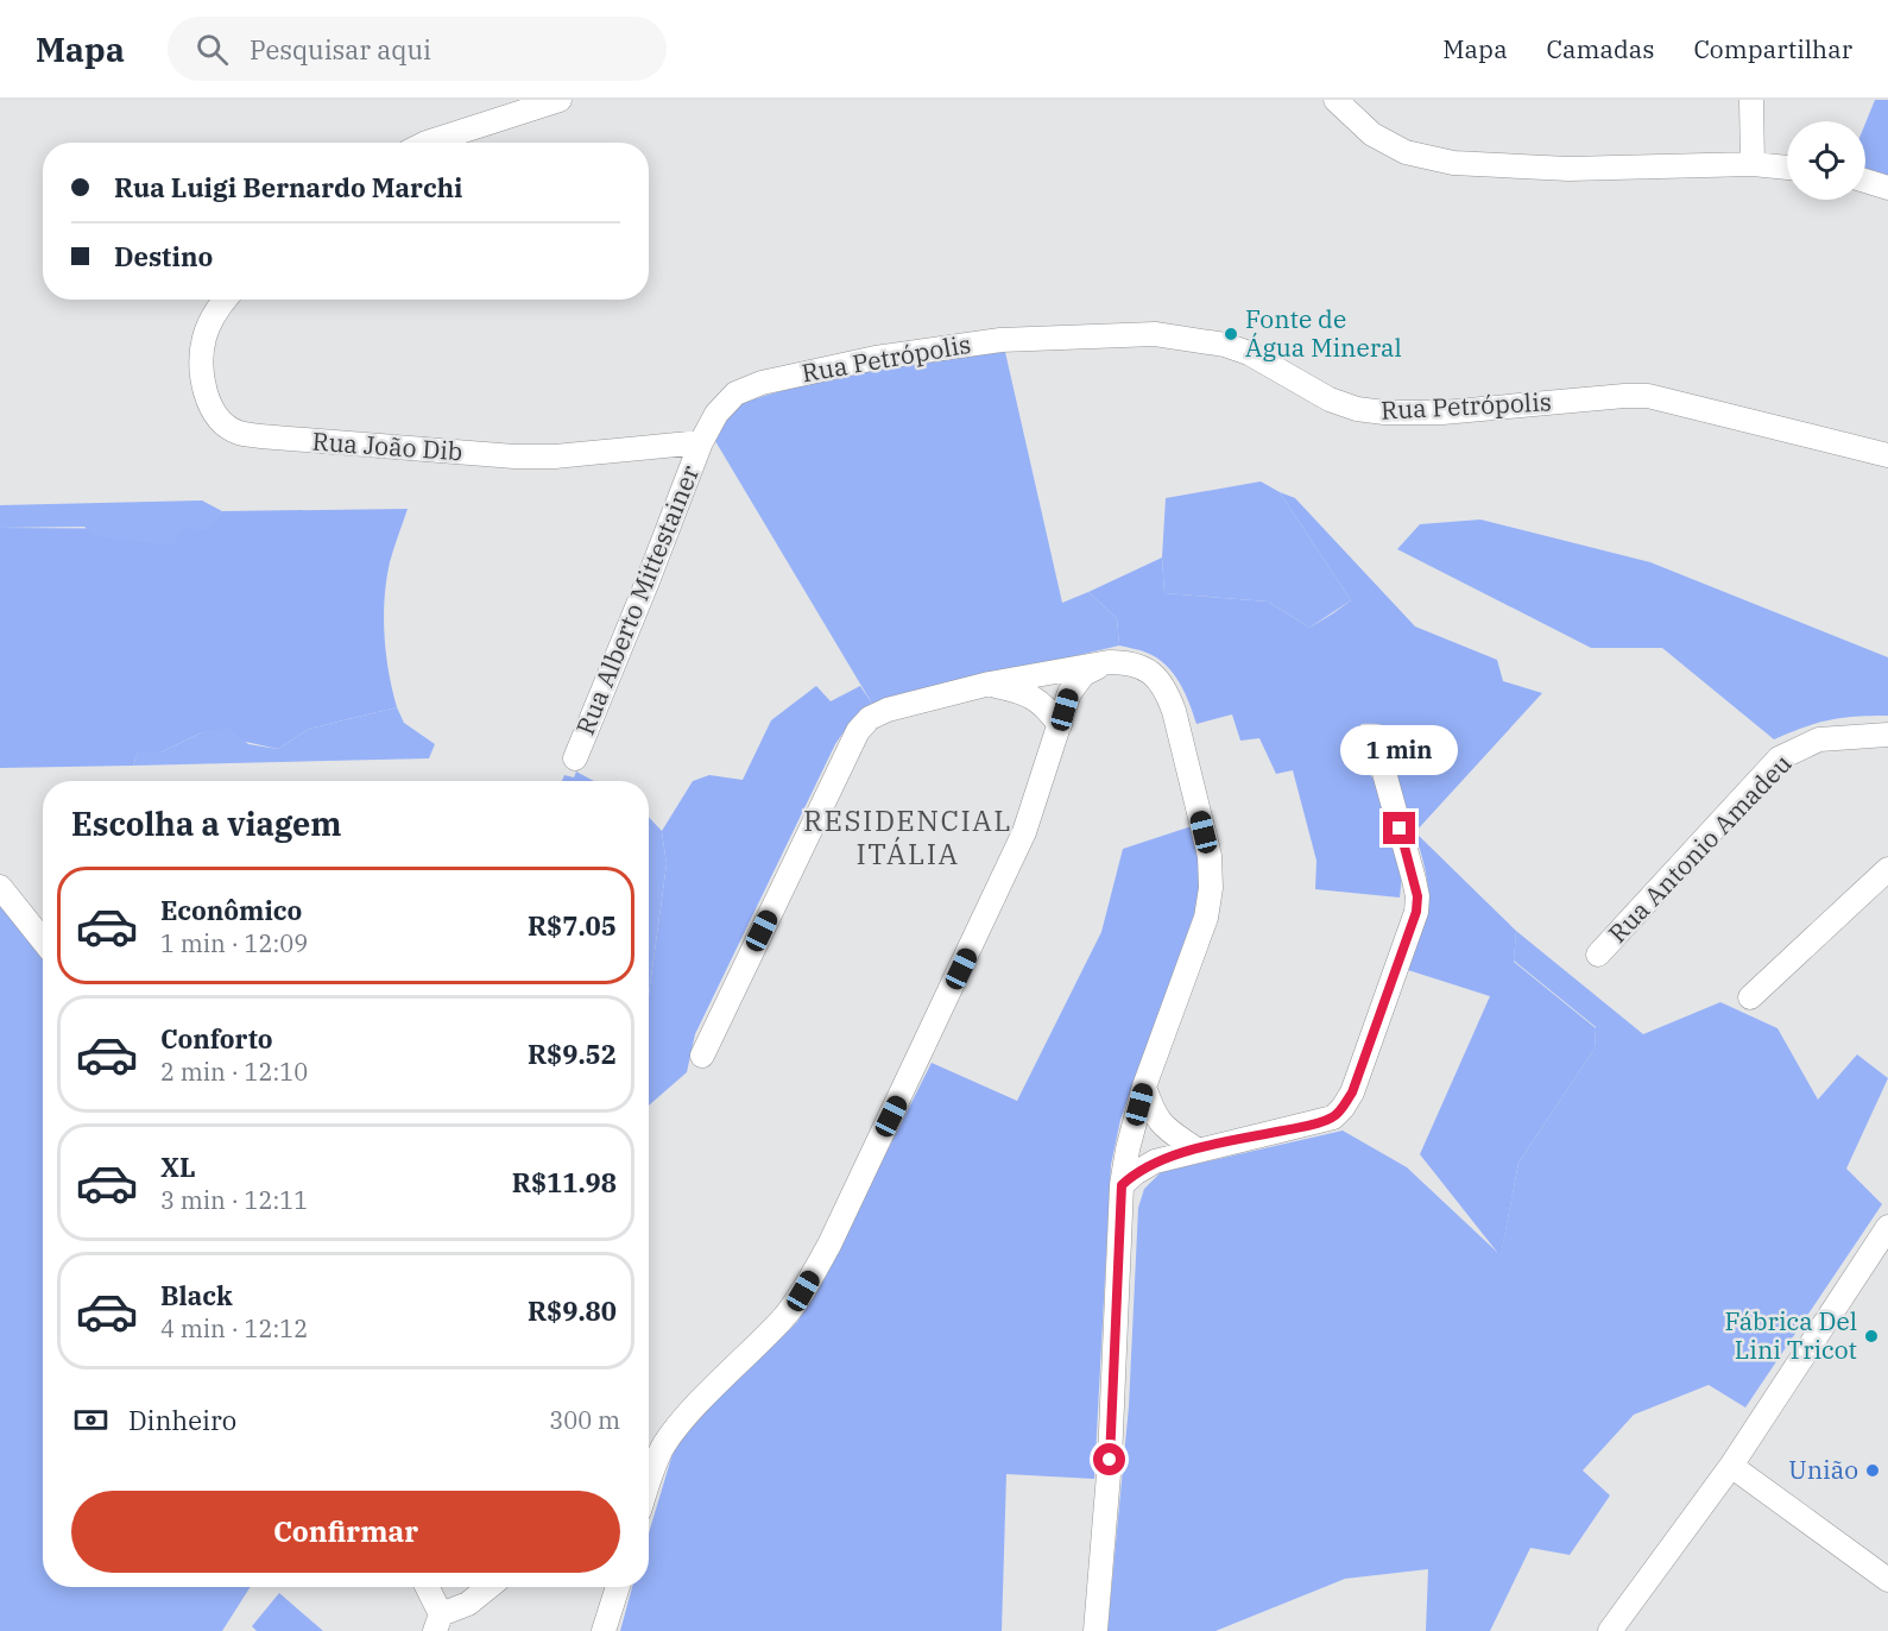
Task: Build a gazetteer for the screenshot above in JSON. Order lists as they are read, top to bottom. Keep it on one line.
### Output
{"streets":{"street":["Rua Petrópolis","Rua João Dib","Rua Alberto Mittestainer","Rua Antonio Amadeu"]},"crossings":[["Rua Petrópolis","Rua João Dib"],["Rua Petrópolis","Rua Alberto Mittestainer"],["Rua João Dib","Rua Alberto Mittestainer"]],"districts":["RESIDENCIAL ITÁLIA"],"places":["Fonte de Água Mineral","Fábrica Del Lini Tricot","União"],"page":{"header":"Mapa","search":"Pesquisar aqui","nav":["Mapa","Camadas","Compartilhar"],"banner":["Rua Luigi Bernardo Marchi","Destino"],"bubble":"1 min","heading":"Escolha a viagem","list":[{"name":"Econômico","note":"1 min · 12:09","value":"R$7.05"},{"name":"Conforto","note":"2 min · 12:10","value":"R$9.52"},{"name":"XL","note":"3 min · 12:11","value":"R$11.98"},{"name":"Black","note":"4 min · 12:12","value":"R$9.80"}],"pay":["Dinheiro","300 m"],"buttons":"Confirmar"}}
